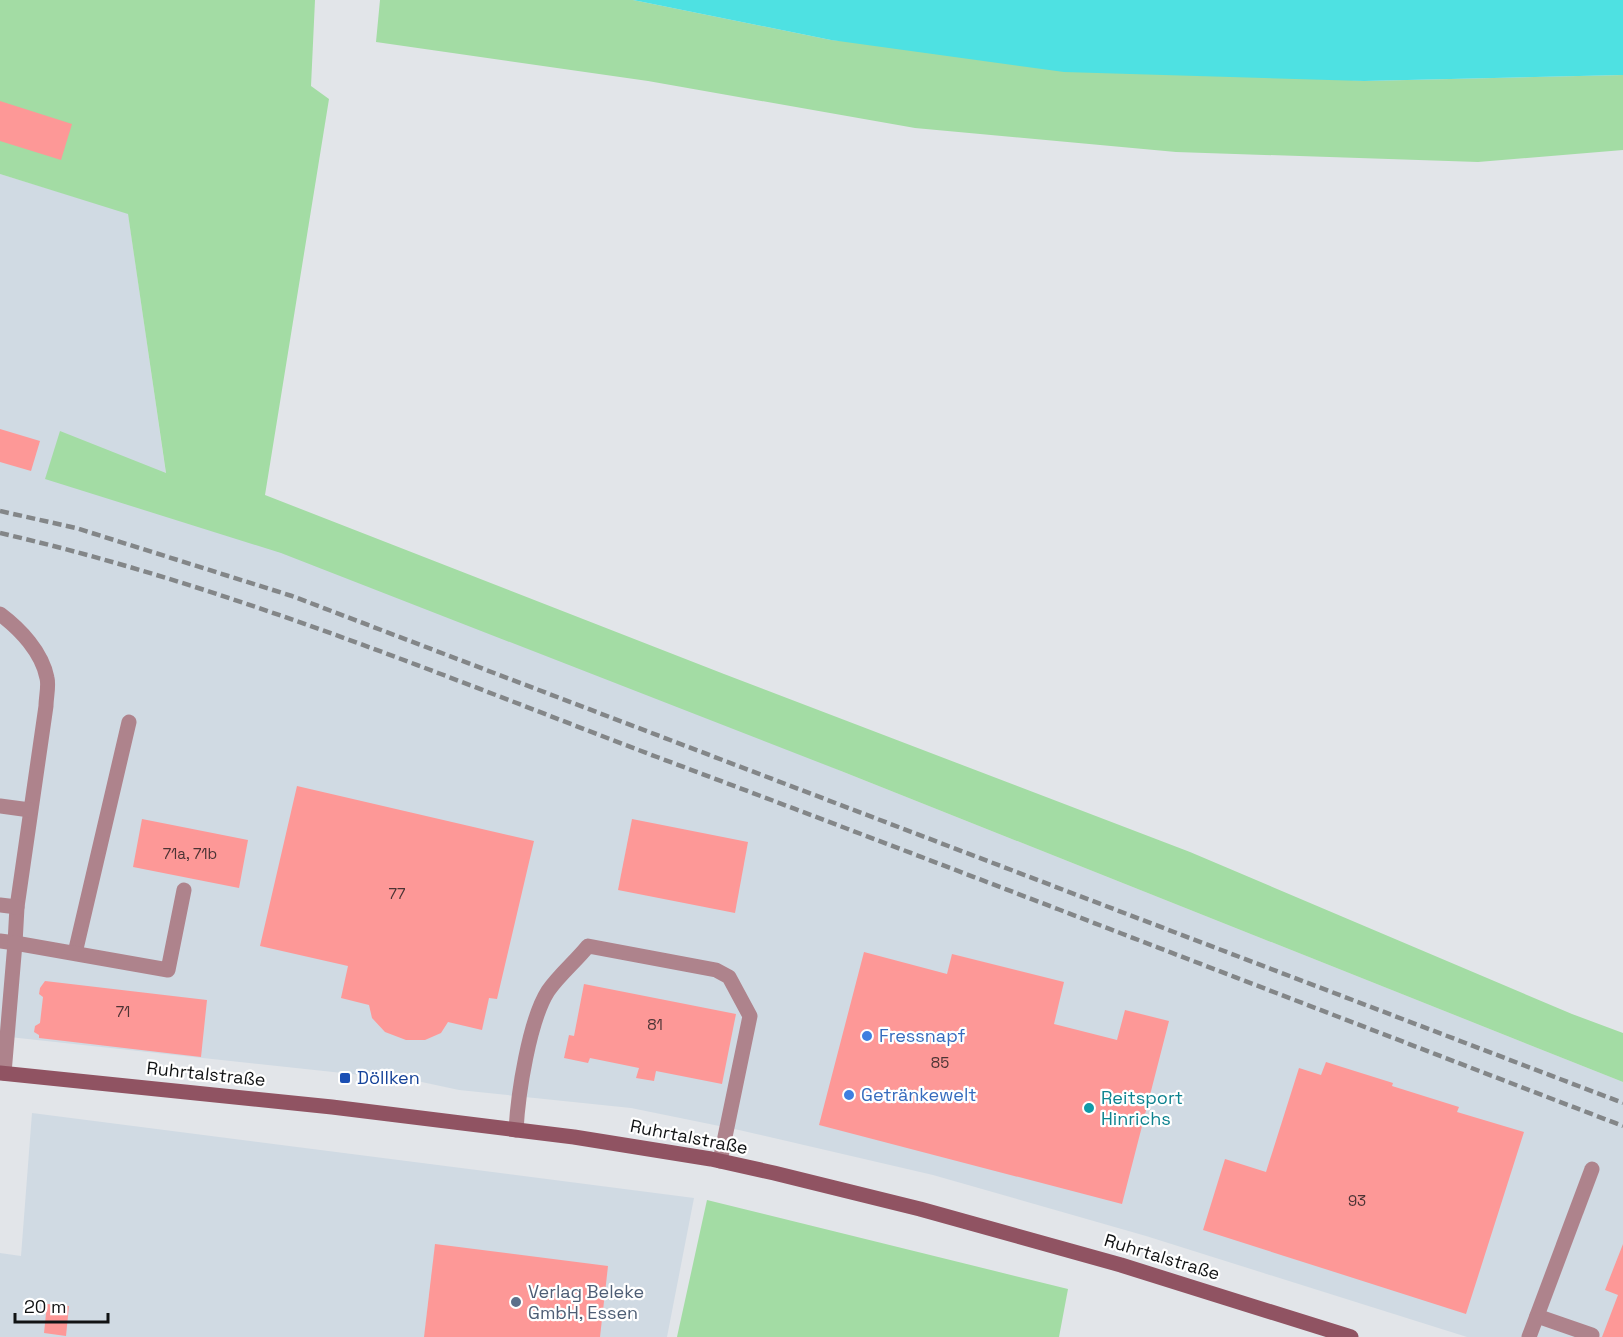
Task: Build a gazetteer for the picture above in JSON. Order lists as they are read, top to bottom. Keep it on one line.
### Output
{"streets":{"main road":["Ruhrtalstraße"]},"places":{"other":["Fressnapf","Getränkewelt","Reitsport Hinrichs","Verlag Beleke GmbH, Essen"],"transit":["Döllken"]},"house_numbers":["71a, 71b","77","71","81","85","93"],"scale_bar":"20 m"}
